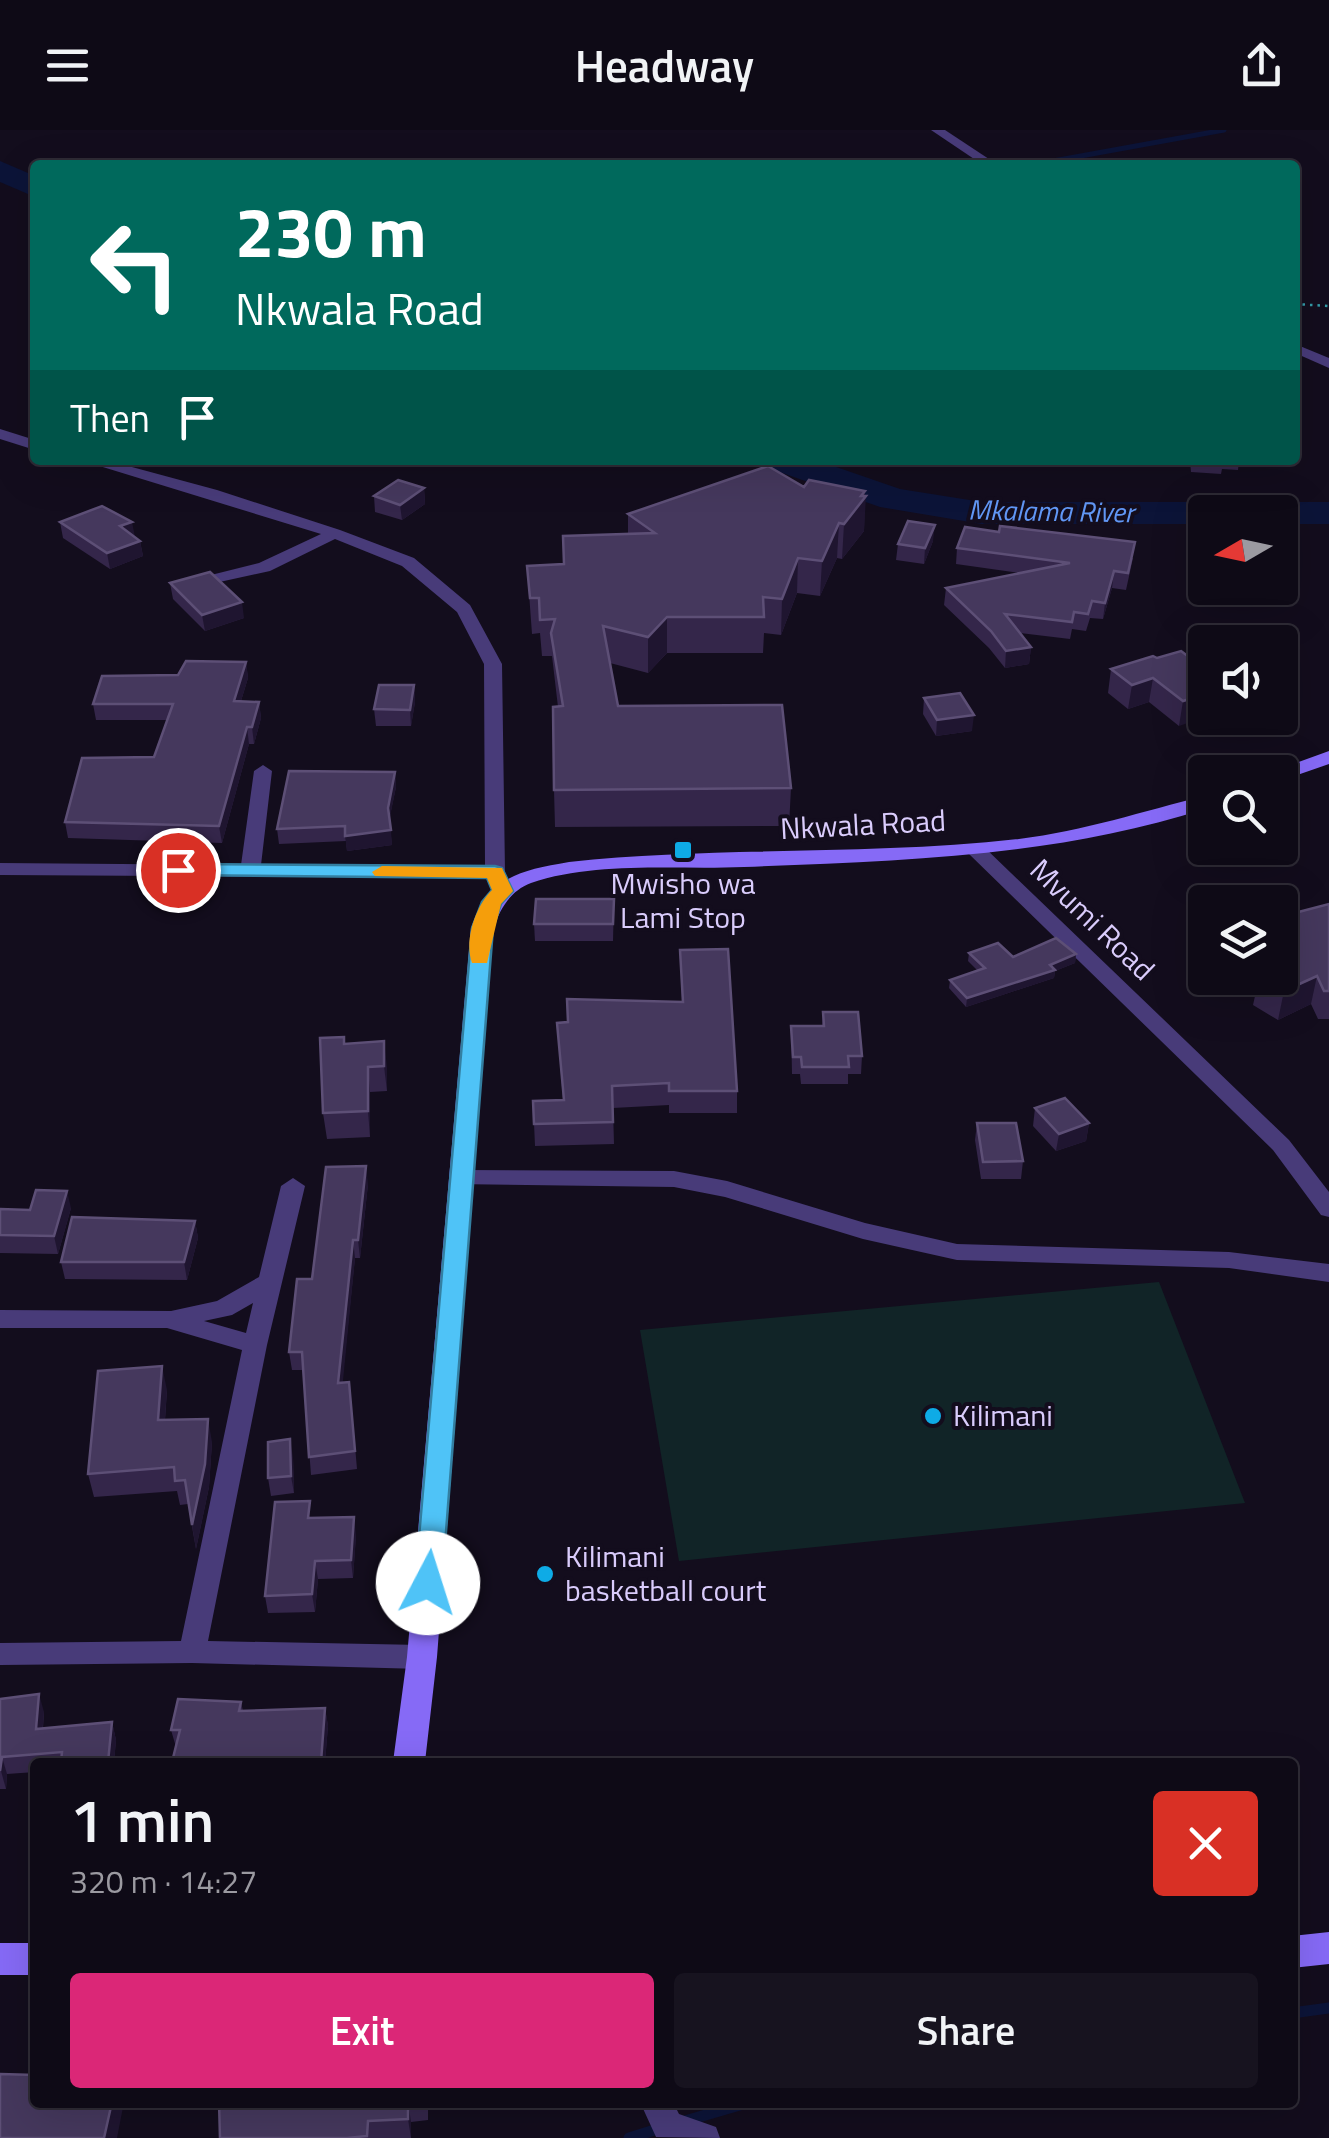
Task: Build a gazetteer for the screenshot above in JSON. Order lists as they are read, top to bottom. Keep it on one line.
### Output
{"streets":{"street":["Nkwala Road","Mvumi Road"]},"crossings":[["Nkwala Road","Mvumi Road"]],"water":["Mkalama River"],"places":{"transit":["Mwisho wa Lami Stop"],"other":["Kilimani","Kilimani basketball court"]},"north":"left","page":{"header":"Headway","turn":["230 m","Nkwala Road"],"then":"Then","heading":["1 min","320 m · 14:27"],"buttons":["Exit","Share"]}}
